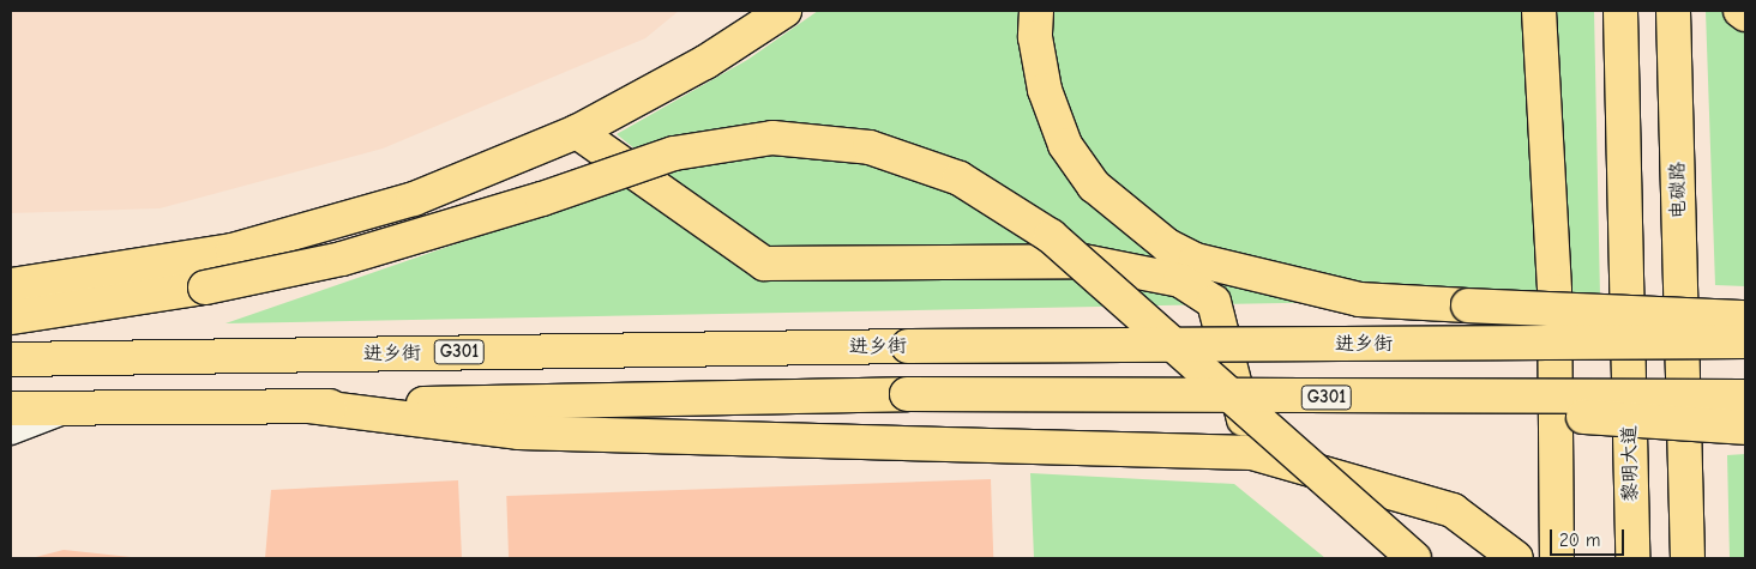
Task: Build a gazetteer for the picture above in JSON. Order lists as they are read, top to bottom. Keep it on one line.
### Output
{"streets":{"highway":["电碳路","进乡街","G301","黎明大道"]},"scale_bar":"20 m"}
